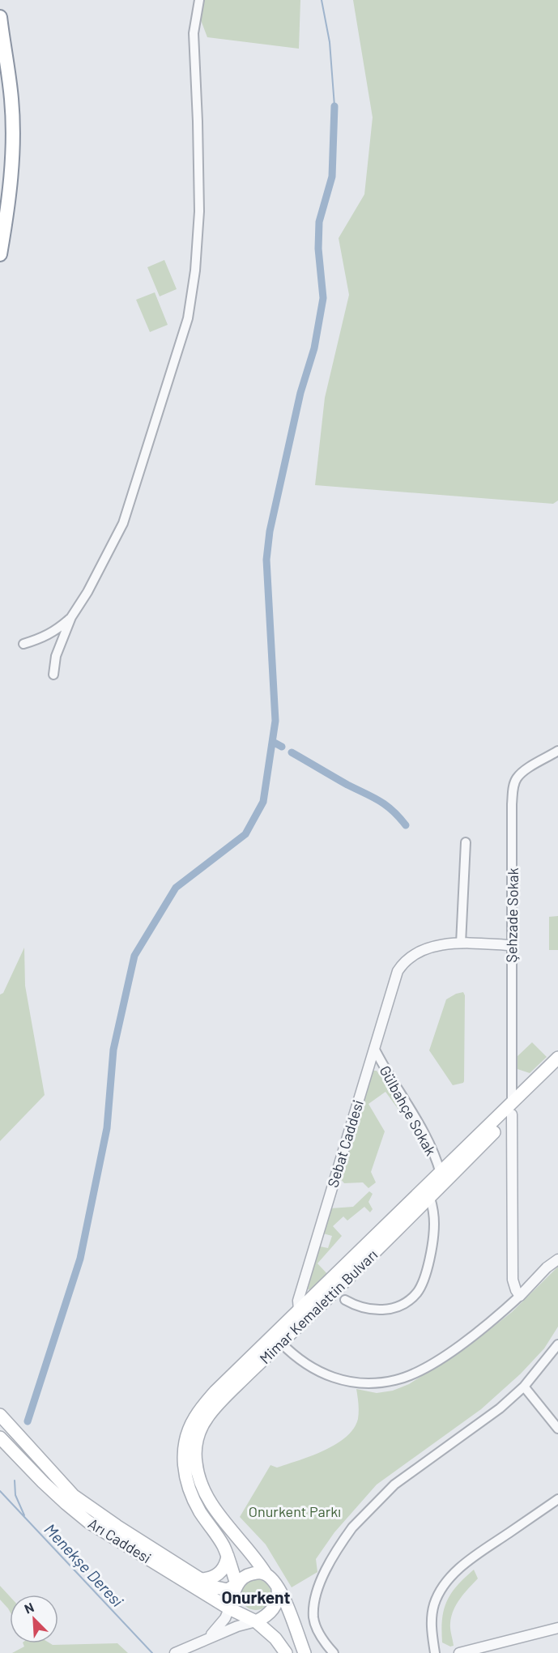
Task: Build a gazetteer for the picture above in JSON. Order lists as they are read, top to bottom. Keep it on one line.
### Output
{"streets":{"main road":["Mimar Kemalettin Bulvarı","Arı Caddesi"],"street":["Şehzade Sokak","Gülbahçe Sokak","Sebat Caddesi"]},"crossings":[["Şehzade Sokak","Sebat Caddesi"],["Gülbahçe Sokak","Sebat Caddesi"],["Gülbahçe Sokak","Mimar Kemalettin Bulvarı"],["Mimar Kemalettin Bulvarı","Arı Caddesi"]],"districts":["Onurkent"],"water":["Menekşe Deresi"],"parks":["Onurkent Parkı"],"north":"top left"}
